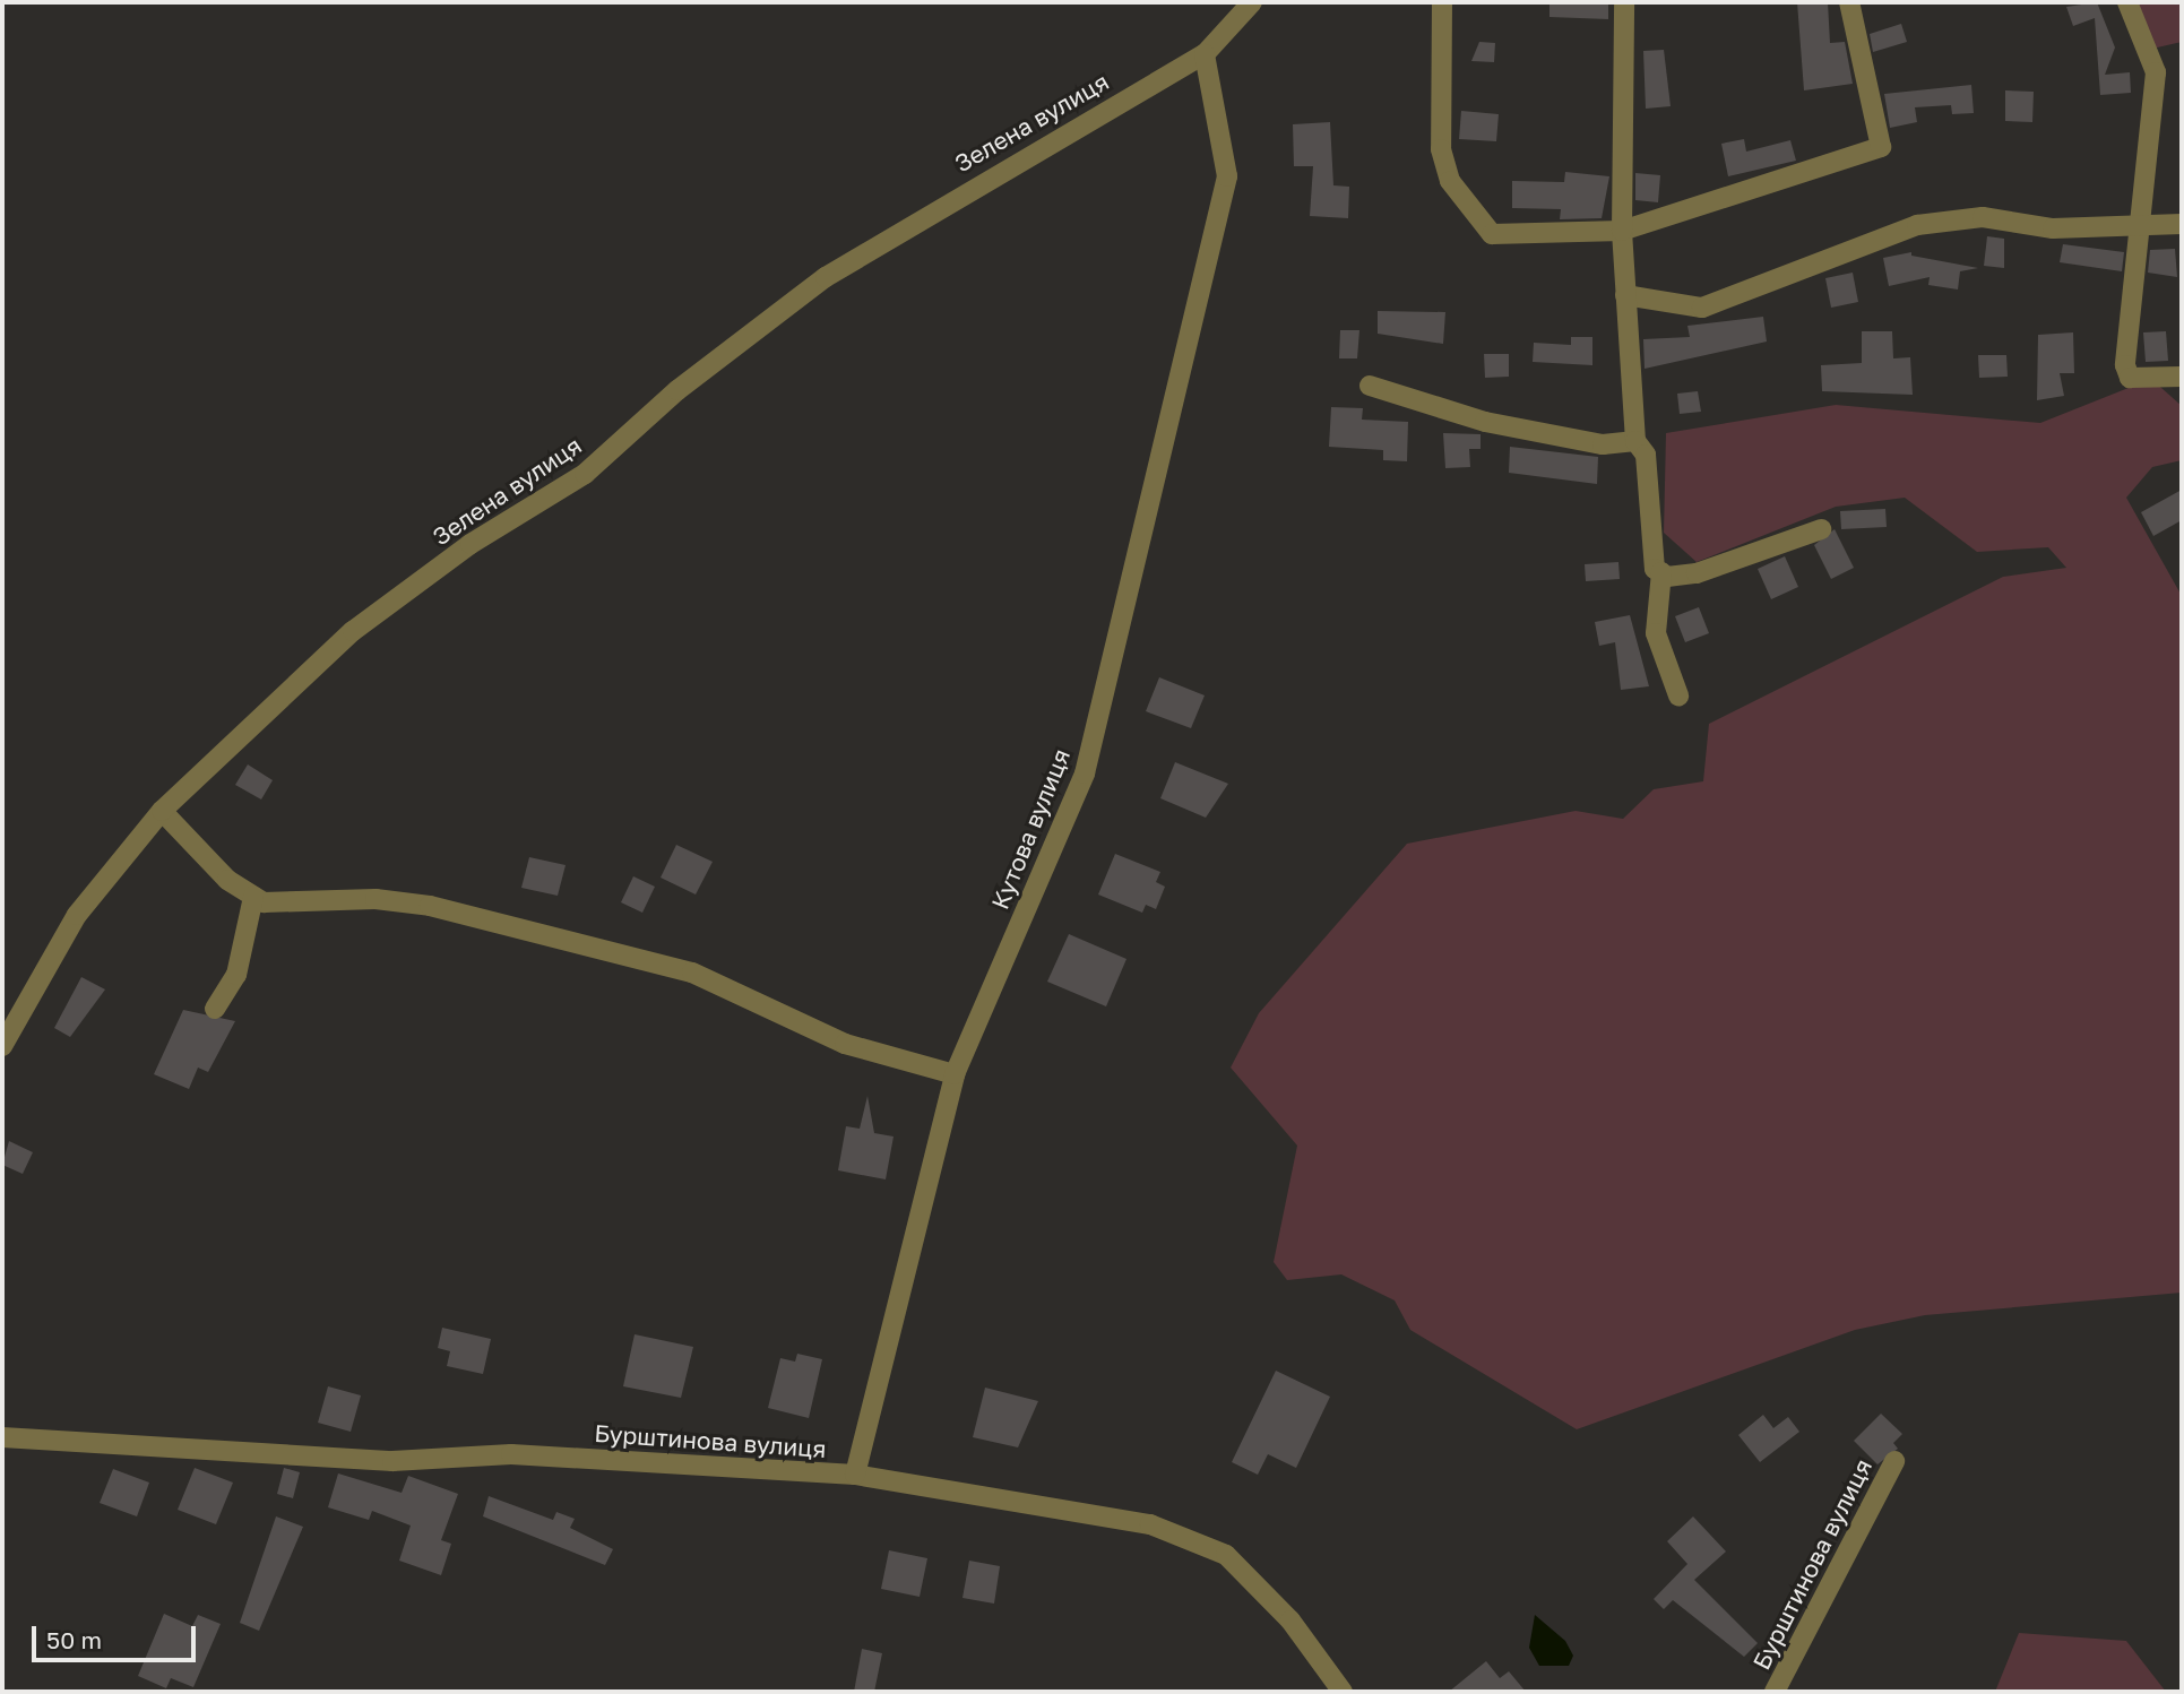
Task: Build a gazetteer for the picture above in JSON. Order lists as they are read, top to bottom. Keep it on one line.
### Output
{"streets":{"street":["Зелена вулиця","Кутова вулиця","Бурштинова вулиця"]},"crossings":[["Зелена вулиця","Кутова вулиця"],["Кутова вулиця","Бурштинова вулиця"]],"scale_bar":"50 m"}
